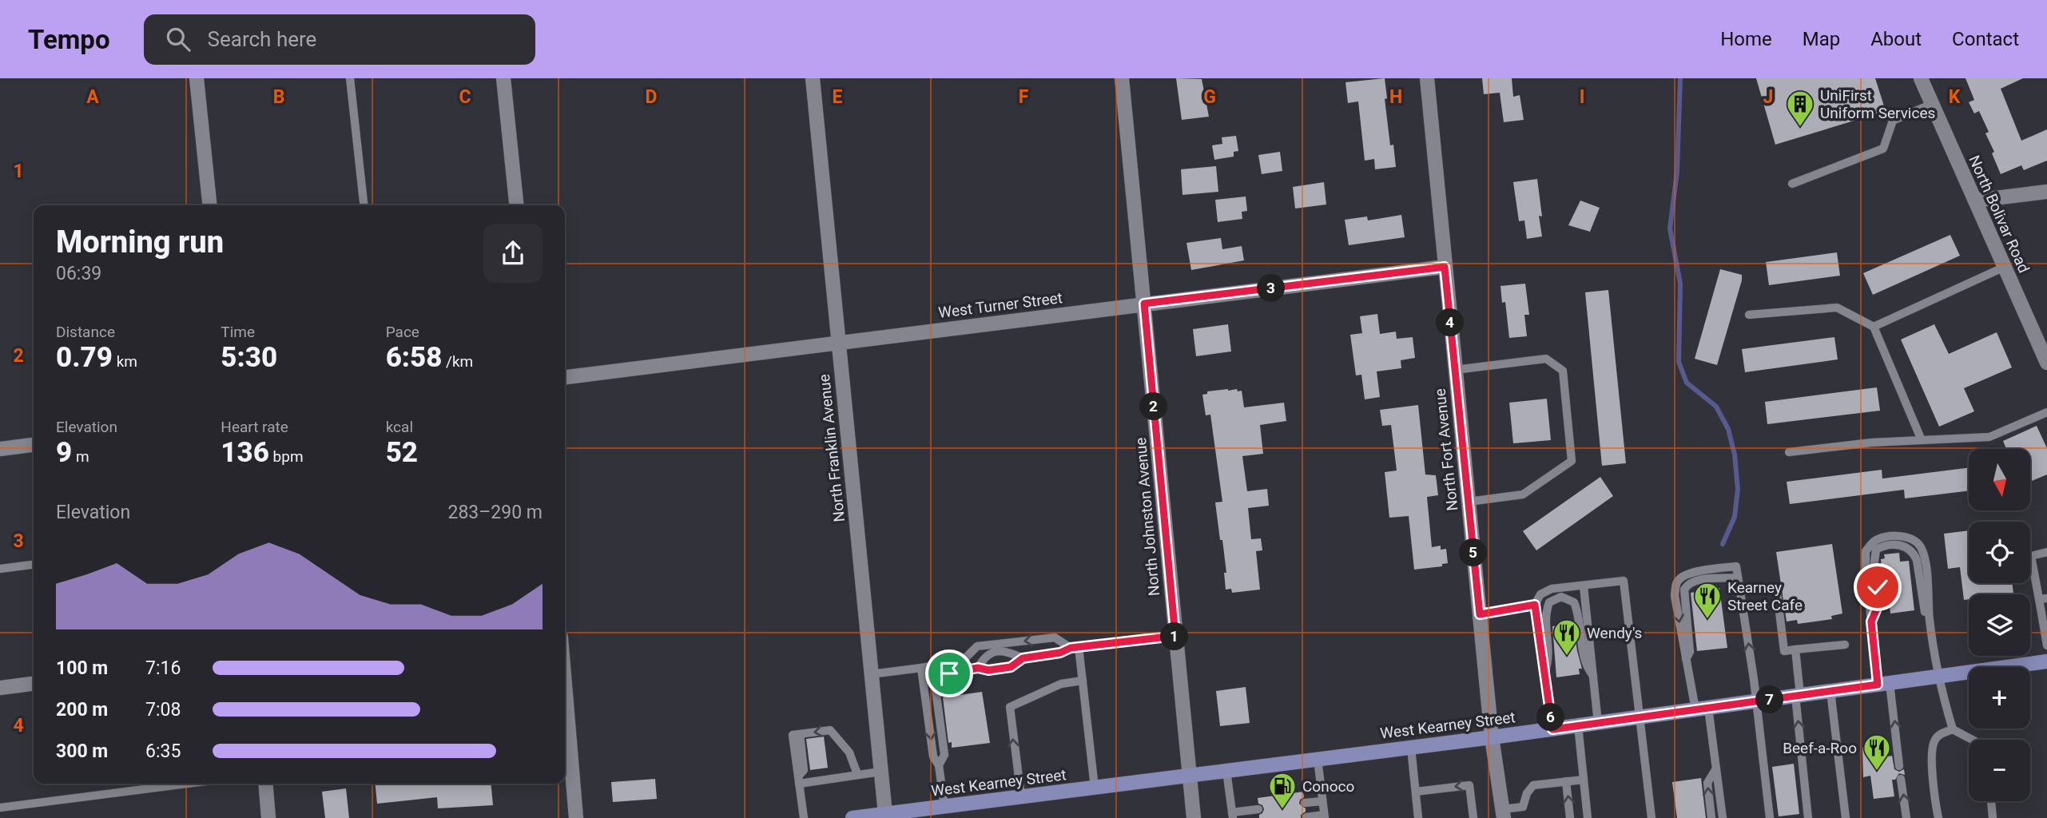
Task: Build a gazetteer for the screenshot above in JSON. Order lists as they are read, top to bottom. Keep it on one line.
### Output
{"streets":{"main road":["West Kearney Street"],"street":["North Bolivar Road","West Turner Street","North Franklin Avenue","North Fort Avenue","North Johnston Avenue"]},"crossings":[["West Turner Street","North Franklin Avenue"],["West Turner Street","North Fort Avenue"],["West Turner Street","North Johnston Avenue"],["North Franklin Avenue","West Kearney Street"],["North Fort Avenue","West Kearney Street"],["North Johnston Avenue","West Kearney Street"]],"places":{"building":["UniFirst Uniform Services"],"restaurant":["Kearney Street Cafe","Wendy's","Beef-a-Roo"],"fuel station":["Conoco"]},"north":"bottom","page":{"header":"Tempo","search":"Search here","nav":["Home","Map","About","Contact"],"heading":["Morning run","06:39"],"pins":["3","4","2","5","1","7","6"],"stats":[["Distance","0.79 km"],["Time","5:30"],["Pace","6:58 /km"],["Elevation","9 m"],["Heart rate","136 bpm"],["kcal","52"]],"map_buttons":["+","−"],"chart":["Elevation","283–290 m"],"list":[{"name":"100 m","note":"7:16"},{"name":"200 m","note":"7:08"},{"name":"300 m","note":"6:35"}]},"grid":{"columns":["A","B","C","D","E","F","G","H","I","J","K"],"rows":["1","2","3","4"]}}
